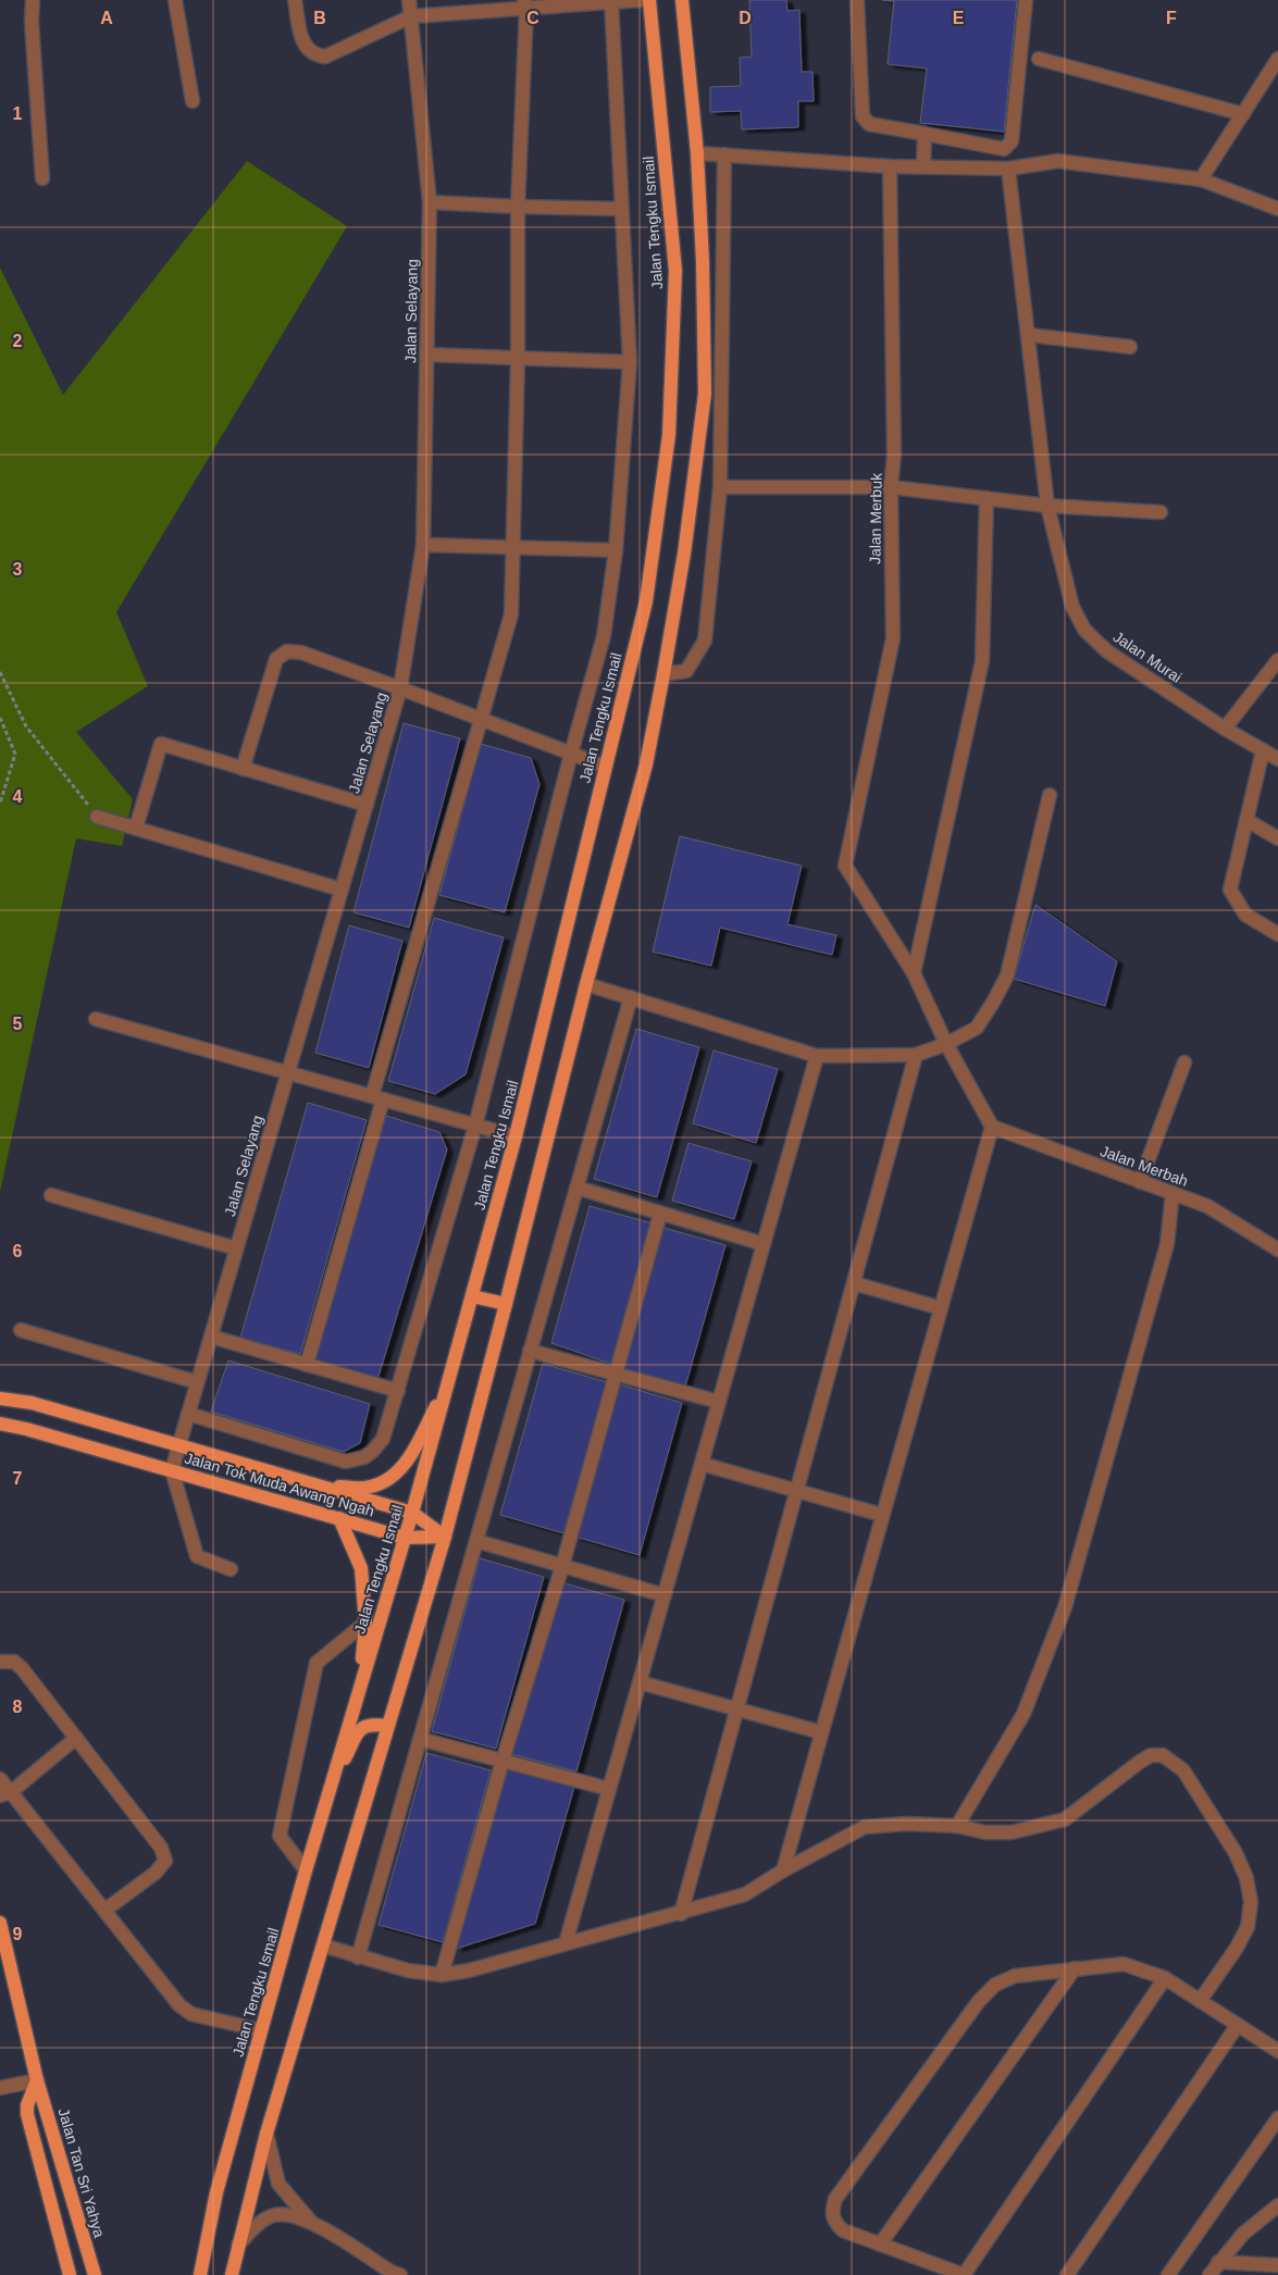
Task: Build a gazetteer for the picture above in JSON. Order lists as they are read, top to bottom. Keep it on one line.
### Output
{"streets":{"main road":["Jalan Tengku Ismail","Jalan Tok Muda Awang Ngah","Jalan Tan Sri Yahya"],"street":["Jalan Selayang","Jalan Merbuk","Jalan Murai","Jalan Merbah"]},"crossings":[["Jalan Tengku Ismail","Jalan Selayang"],["Jalan Tengku Ismail","Jalan Tok Muda Awang Ngah"],["Jalan Selayang","Jalan Tok Muda Awang Ngah"]],"grid":{"columns":["A","B","C","D","E","F"],"rows":["1","2","3","4","5","6","7","8","9"]}}
